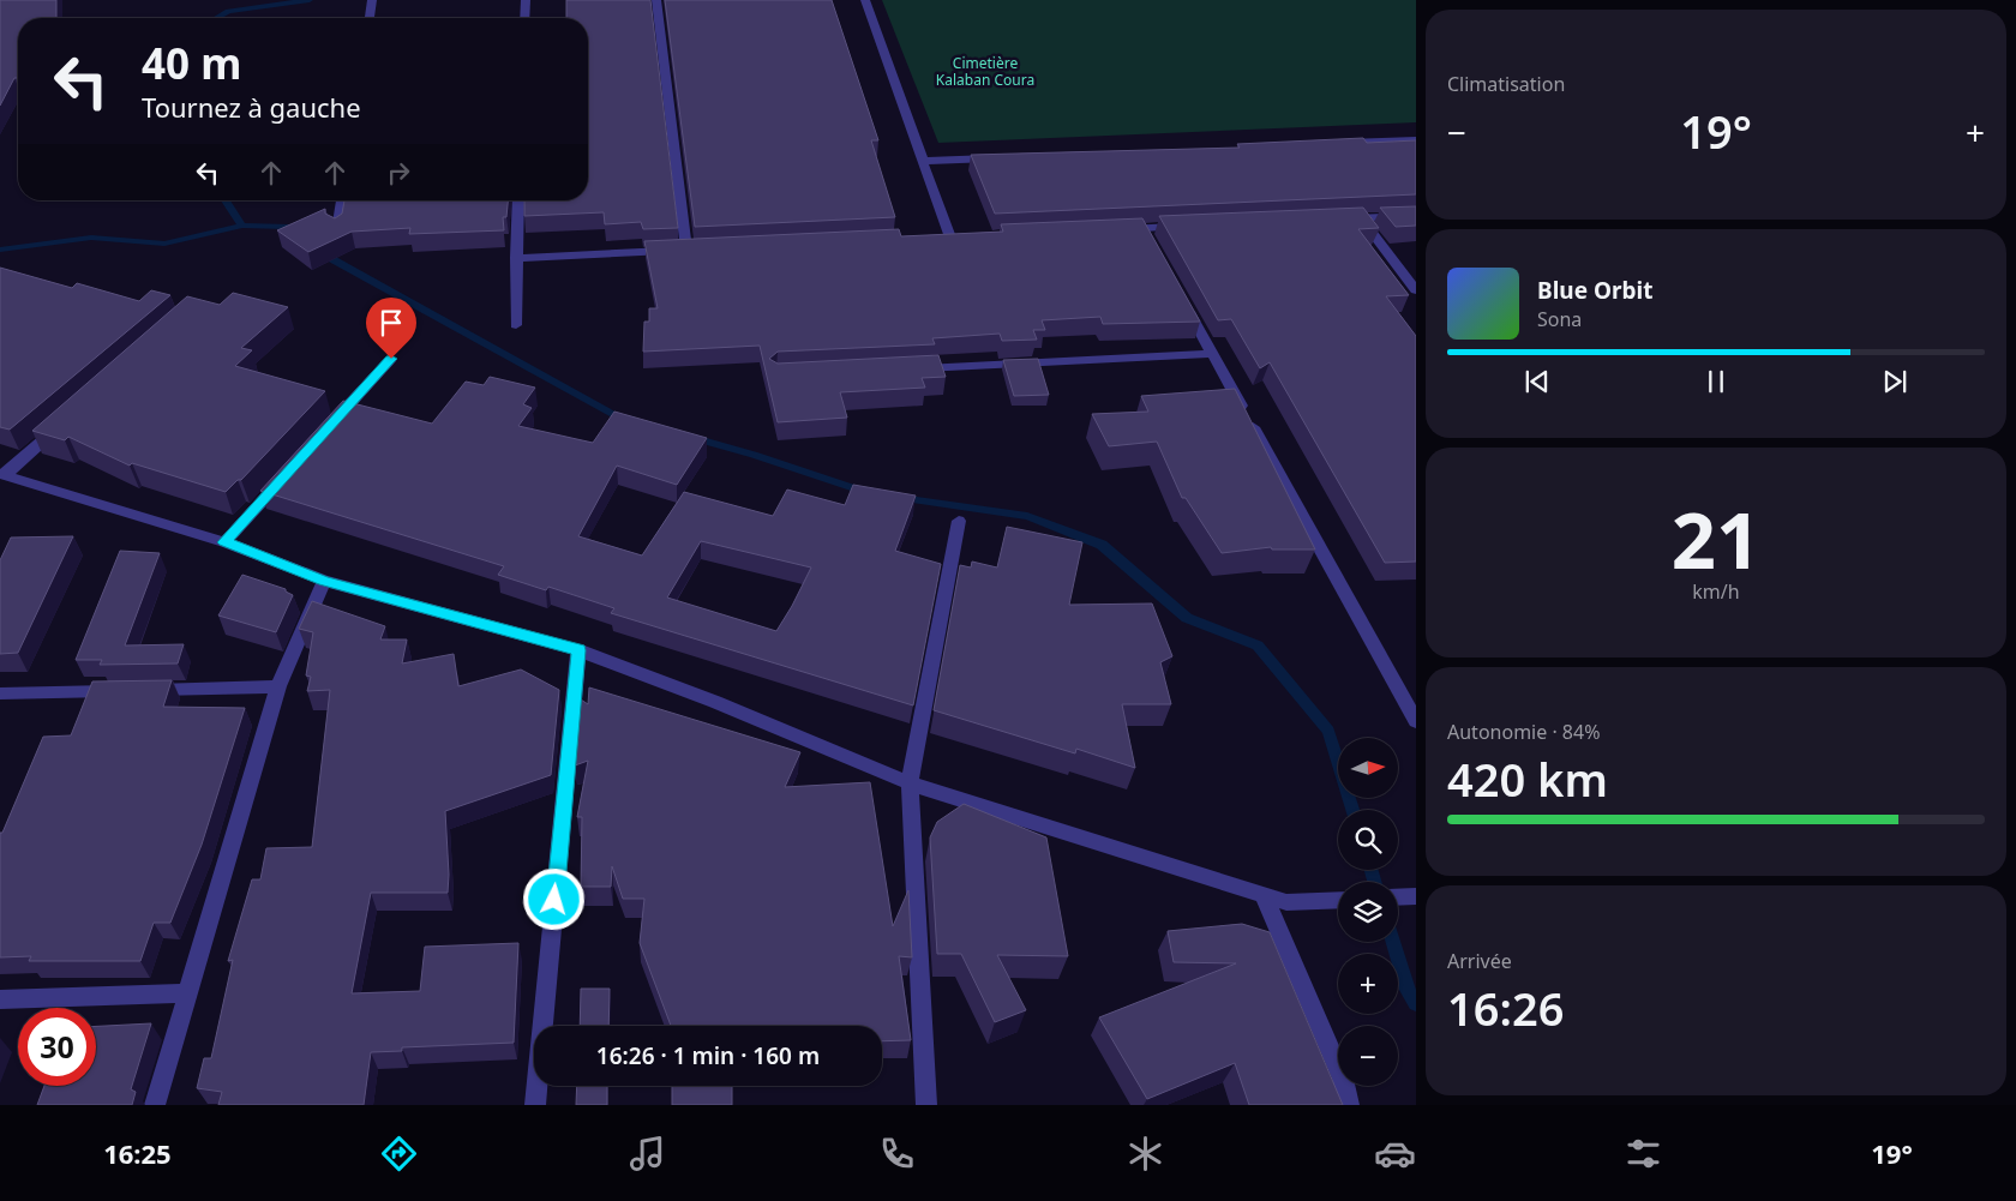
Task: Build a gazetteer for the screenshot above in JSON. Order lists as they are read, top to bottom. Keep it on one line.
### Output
{"parks":["Cimetière Kalaban Coura"],"north":"right","page":{"tile":["Climatisation",["21","km/h"],["Autonomie · 84%","420 km"],["Arrivée","16:26"]],"turn":["40 m","Tournez à gauche"],"heat":["−","19°","+"],"song":["Blue Orbit","Sona"],"map_buttons":["+","−"],"limit":"30","trip":"16:26 · 1 min · 160 m","tabs":["16:25","19°"]}}
